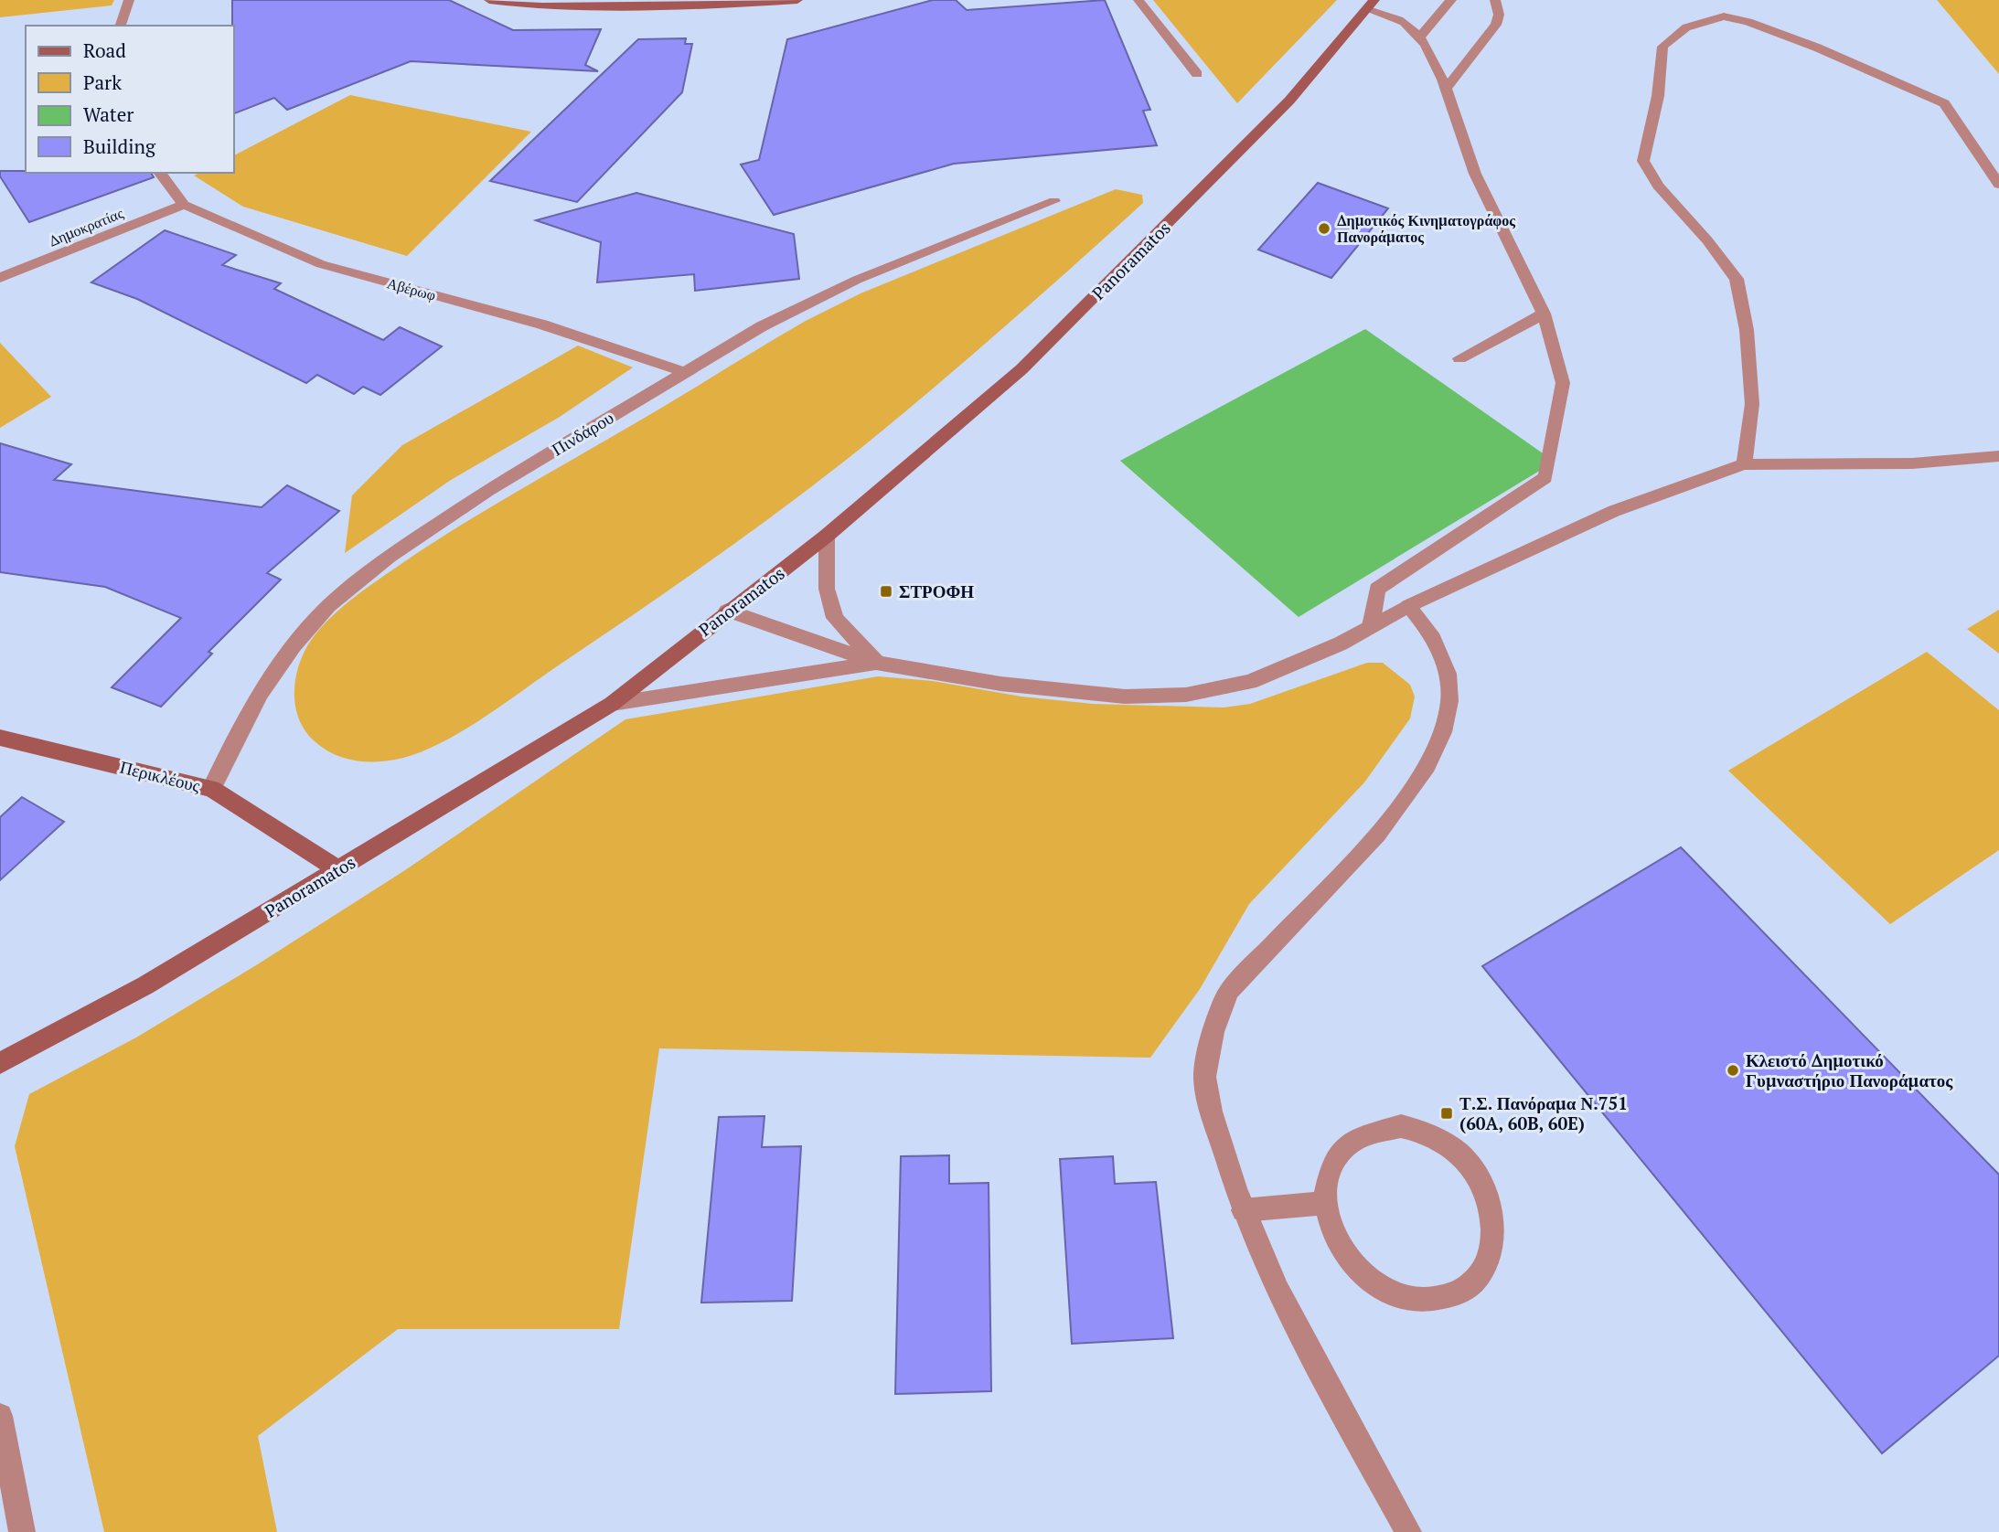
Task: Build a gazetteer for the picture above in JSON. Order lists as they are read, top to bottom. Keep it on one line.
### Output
{"streets":{"main road":["Panoramatos","Περικλέους"],"street":["Δημοκρατίας","Αβέρωφ","Πινδάρου"]},"crossings":[["Δημοκρατίας","Αβέρωφ"],["Panoramatos","Περικλέους"],["Αβέρωφ","Πινδάρου"],["Πινδάρου","Περικλέους"]],"places":{"other":["Δημοτικός Κινηματογράφος Πανοράματος","Κλειστό Δημοτικό Γυμναστήριο Πανοράματος"],"transit":["ΣΤΡΟΦΗ","Τ.Σ. Πανόραμα Ν.751 (60A, 60B, 60E)"]},"legend":["Road","Park","Water","Building"]}
